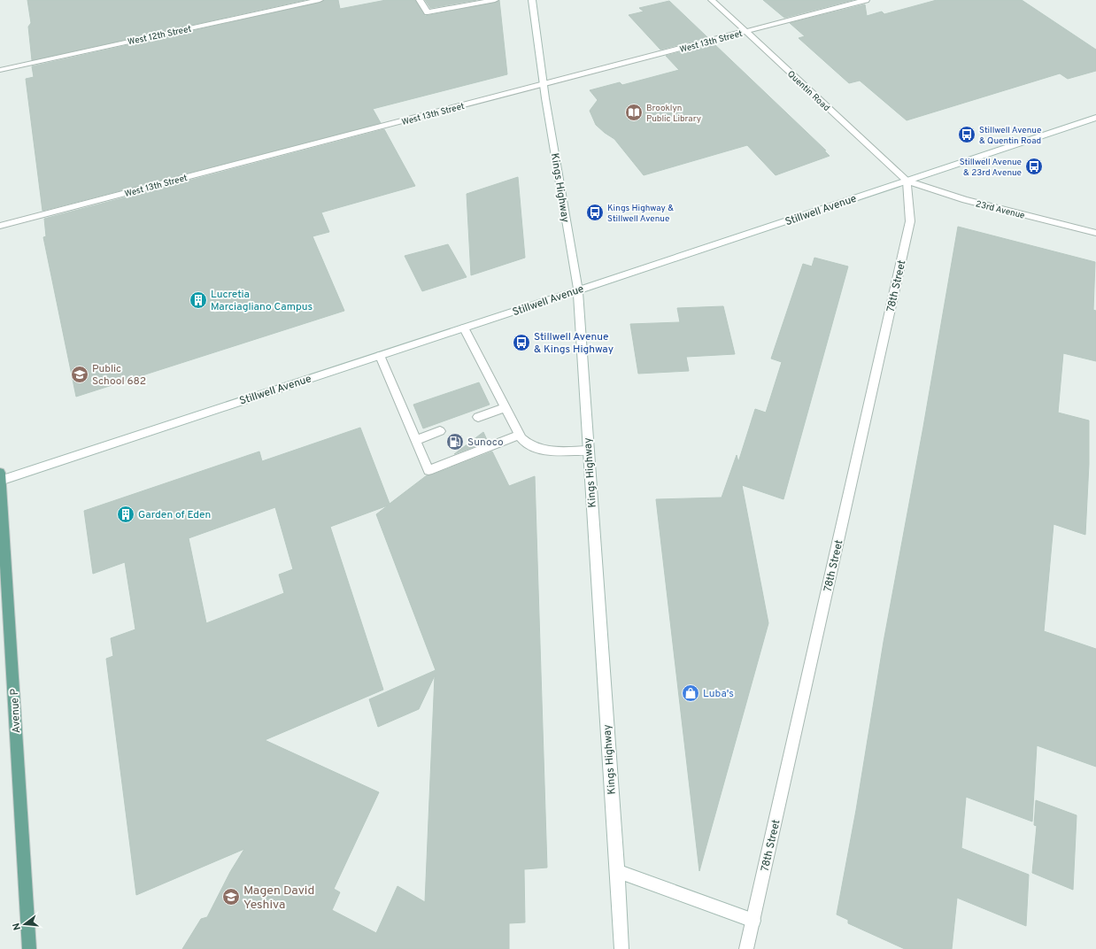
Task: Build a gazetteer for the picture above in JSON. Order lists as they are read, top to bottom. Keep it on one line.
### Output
{"streets":{"main road":["Avenue P"],"street":["West 12th Street","West 13th Street","Quentin Road","Kings Highway","23rd Avenue","Stillwell Avenue","78th Street"]},"crossings":[["West 13th Street","Quentin Road"],["West 13th Street","Kings Highway"],["Quentin Road","23rd Avenue"],["Quentin Road","Stillwell Avenue"],["Quentin Road","78th Street"],["Kings Highway","Stillwell Avenue"],["23rd Avenue","Stillwell Avenue"],["23rd Avenue","78th Street"],["Stillwell Avenue","78th Street"],["Stillwell Avenue","Avenue P"]],"places":{"library":["Brooklyn Public Library"],"bus stop":["Stillwell Avenue & Quentin Road","Stillwell Avenue & 23rd Avenue","Kings Highway & Stillwell Avenue","Stillwell Avenue & Kings Highway"],"building":["Lucretia Marciagliano Campus","Garden of Eden"],"school or university":["Public School 682","Magen David Yeshiva"],"fuel station":["Sunoco"],"shop":["Luba's"]},"north":"left"}
